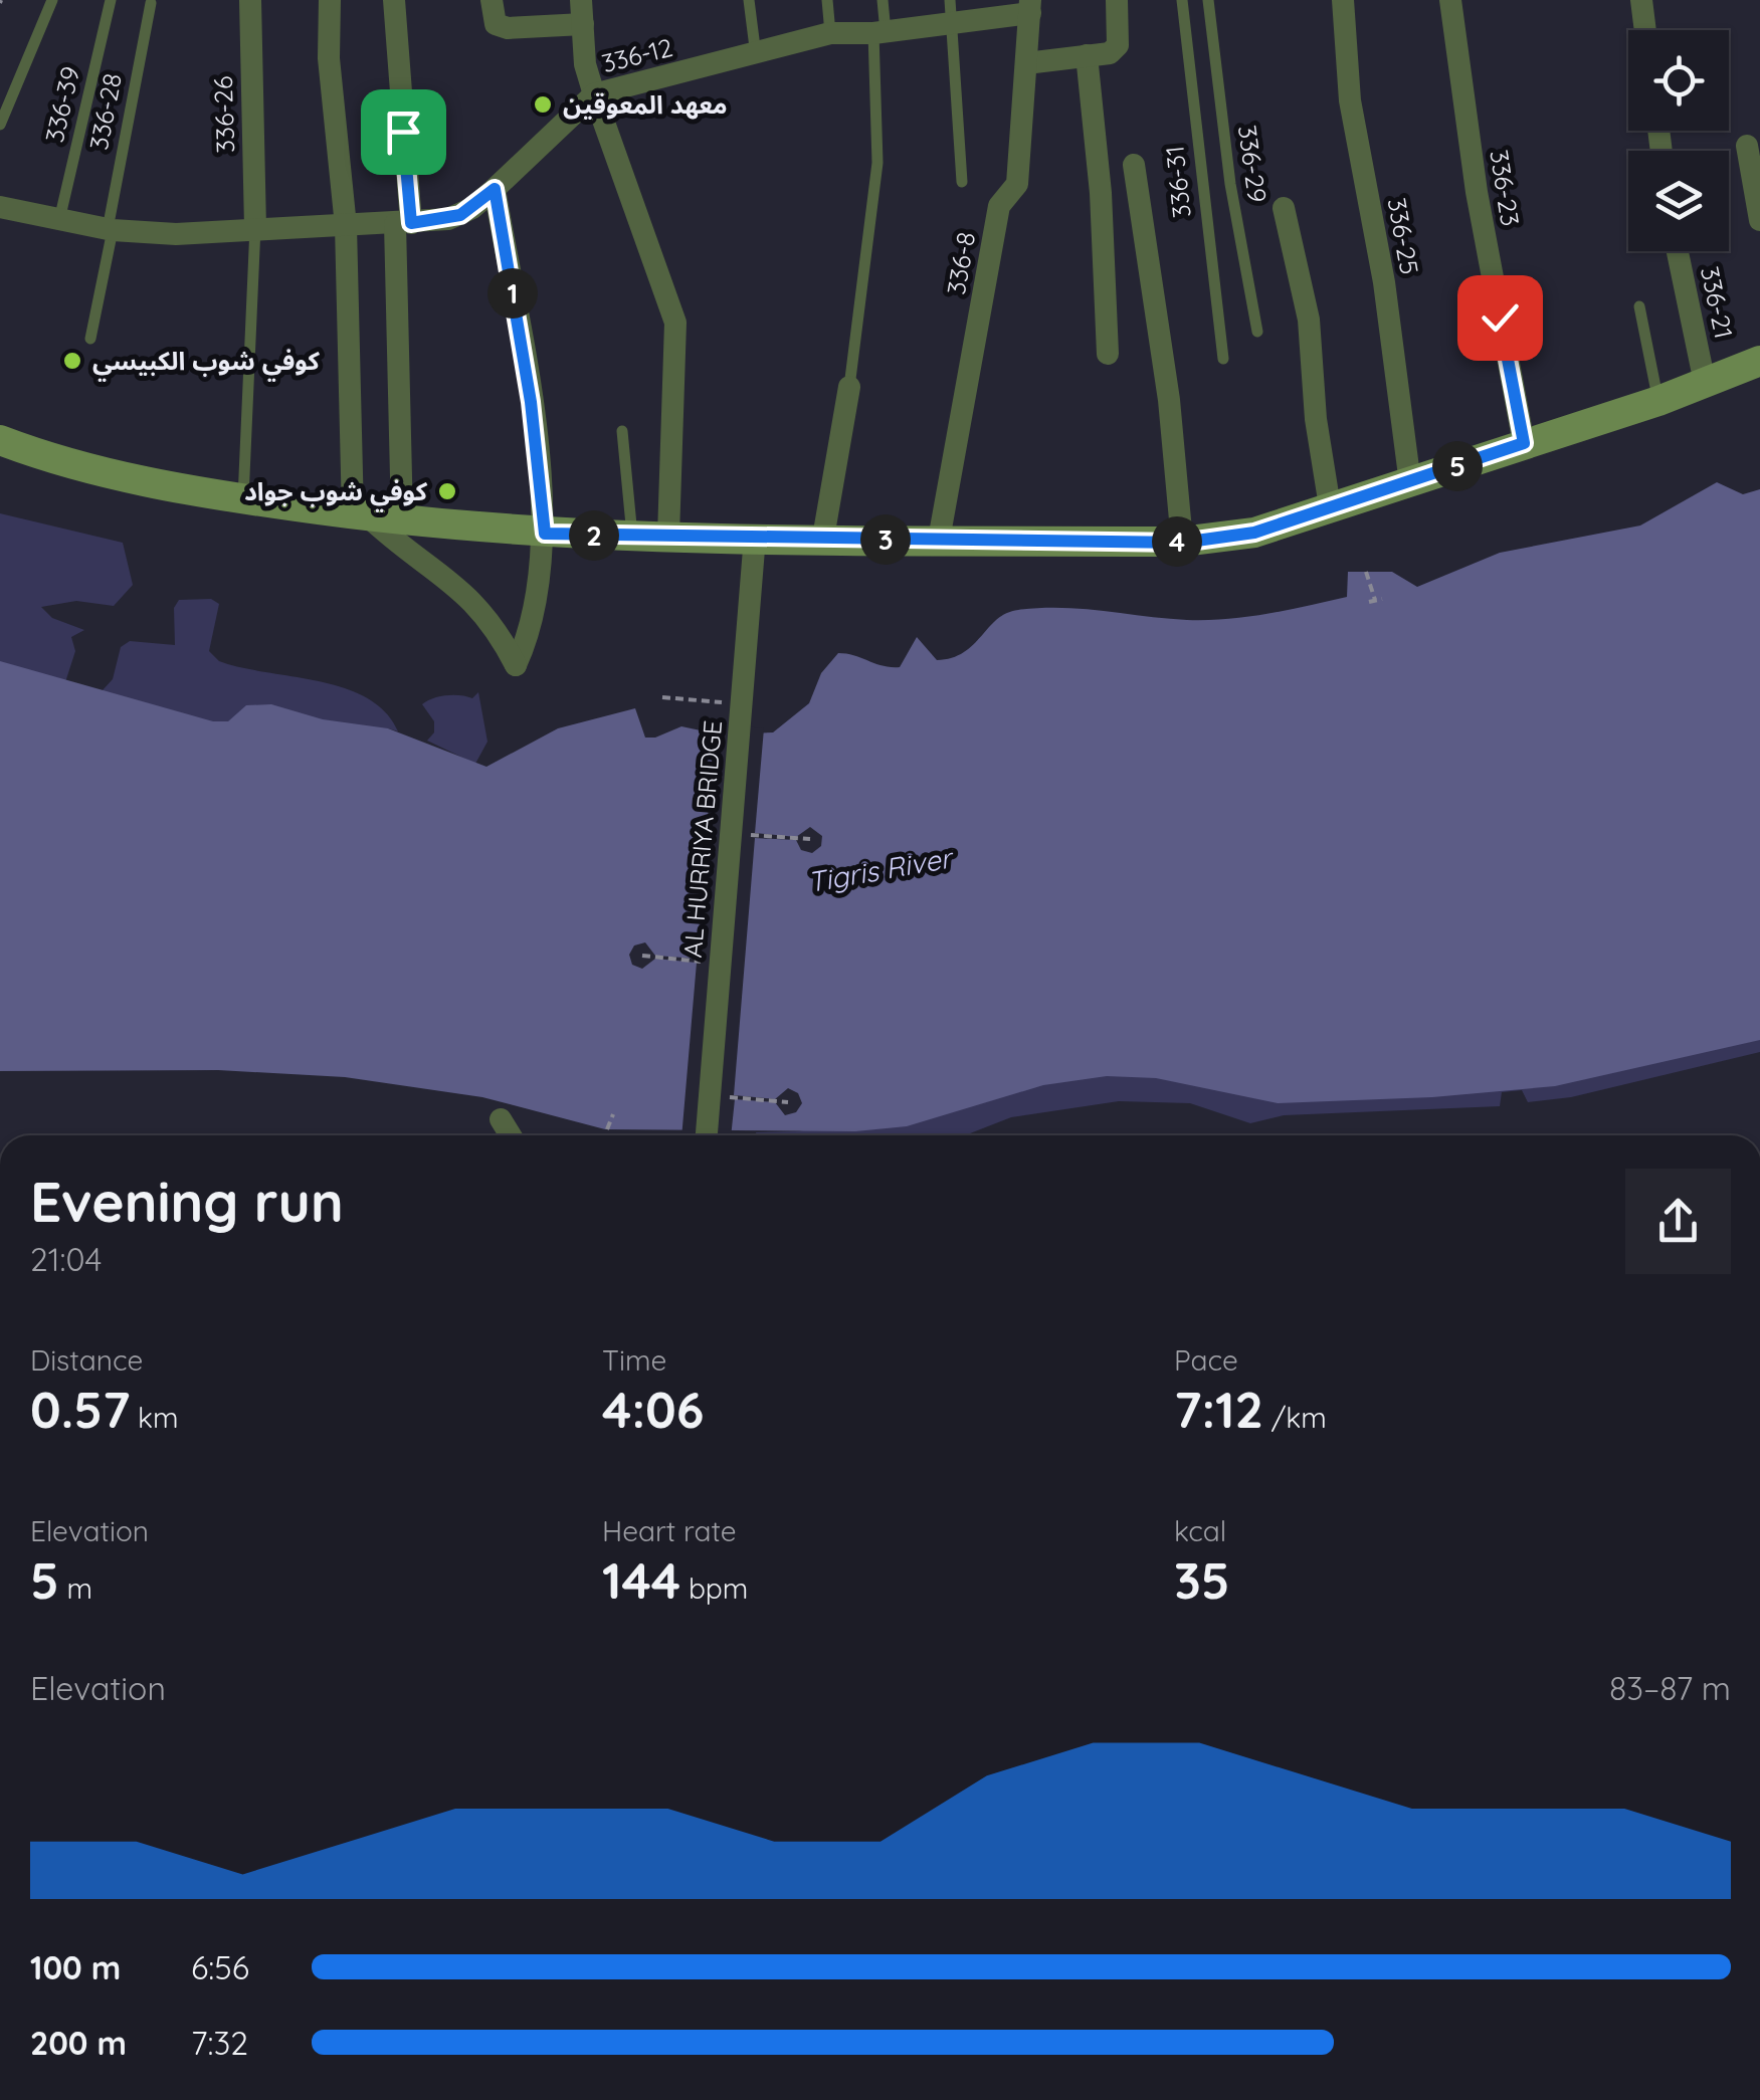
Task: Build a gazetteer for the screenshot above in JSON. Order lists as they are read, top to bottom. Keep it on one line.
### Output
{"streets":{"street":["336-12","336-26","336-23","336-25","336-8","336-21","AL HURRIYA BRIDGE"],"lane":["336-39","336-28","336-29","336-31"]},"crossings":[["336-12","336-39"],["336-12","336-28"],["336-12","336-26"],["336-12","336-8"]],"water":["Tigris River"],"places":["معهد المعوقين","كوفي شوب الكبيسي","كوفي شوب جواد"],"page":{"pins":["1","5","2","3","4"],"heading":["Evening run","21:04"],"stats":[["Distance","0.57 km"],["Time","4:06"],["Pace","7:12 /km"],["Elevation","5 m"],["Heart rate","144 bpm"],["kcal","35"]],"chart":["Elevation","83–87 m"],"list":[{"name":"100 m","note":"6:56"},{"name":"200 m","note":"7:32"}]}}
